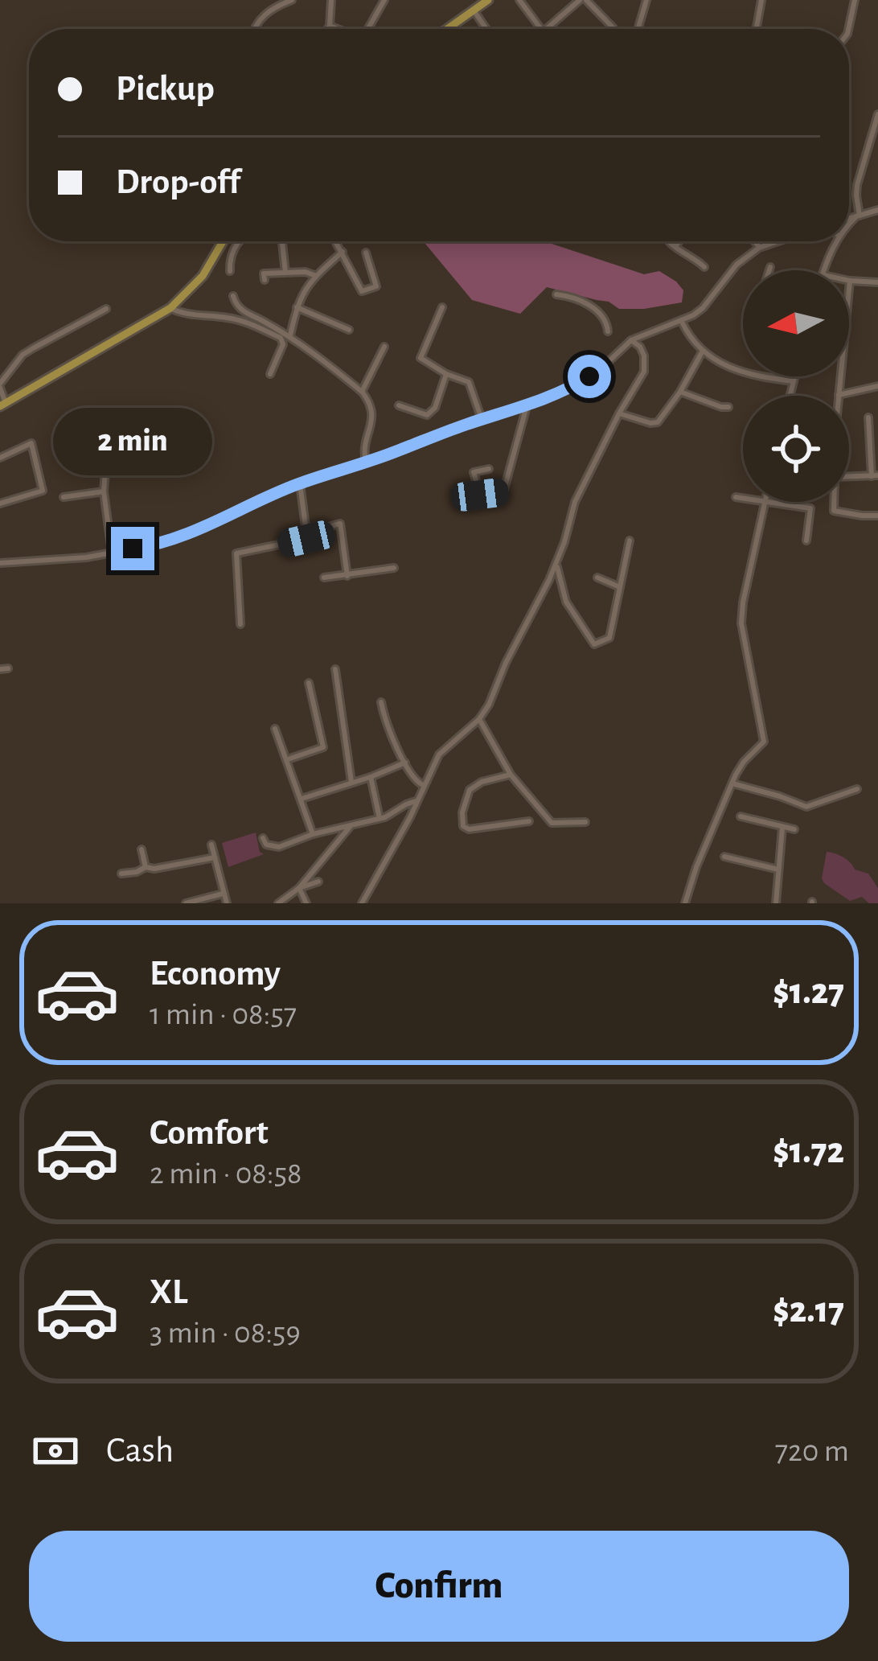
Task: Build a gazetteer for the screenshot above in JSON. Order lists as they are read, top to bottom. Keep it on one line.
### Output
{"north":"left","page":{"banner":["Pickup","Drop-off"],"bubble":"2 min","list":[{"name":"Economy","note":"1 min · 08:57","value":"$1.27"},{"name":"Comfort","note":"2 min · 08:58","value":"$1.72"},{"name":"XL","note":"3 min · 08:59","value":"$2.17"}],"pay":["Cash","720 m"],"buttons":"Confirm"}}
